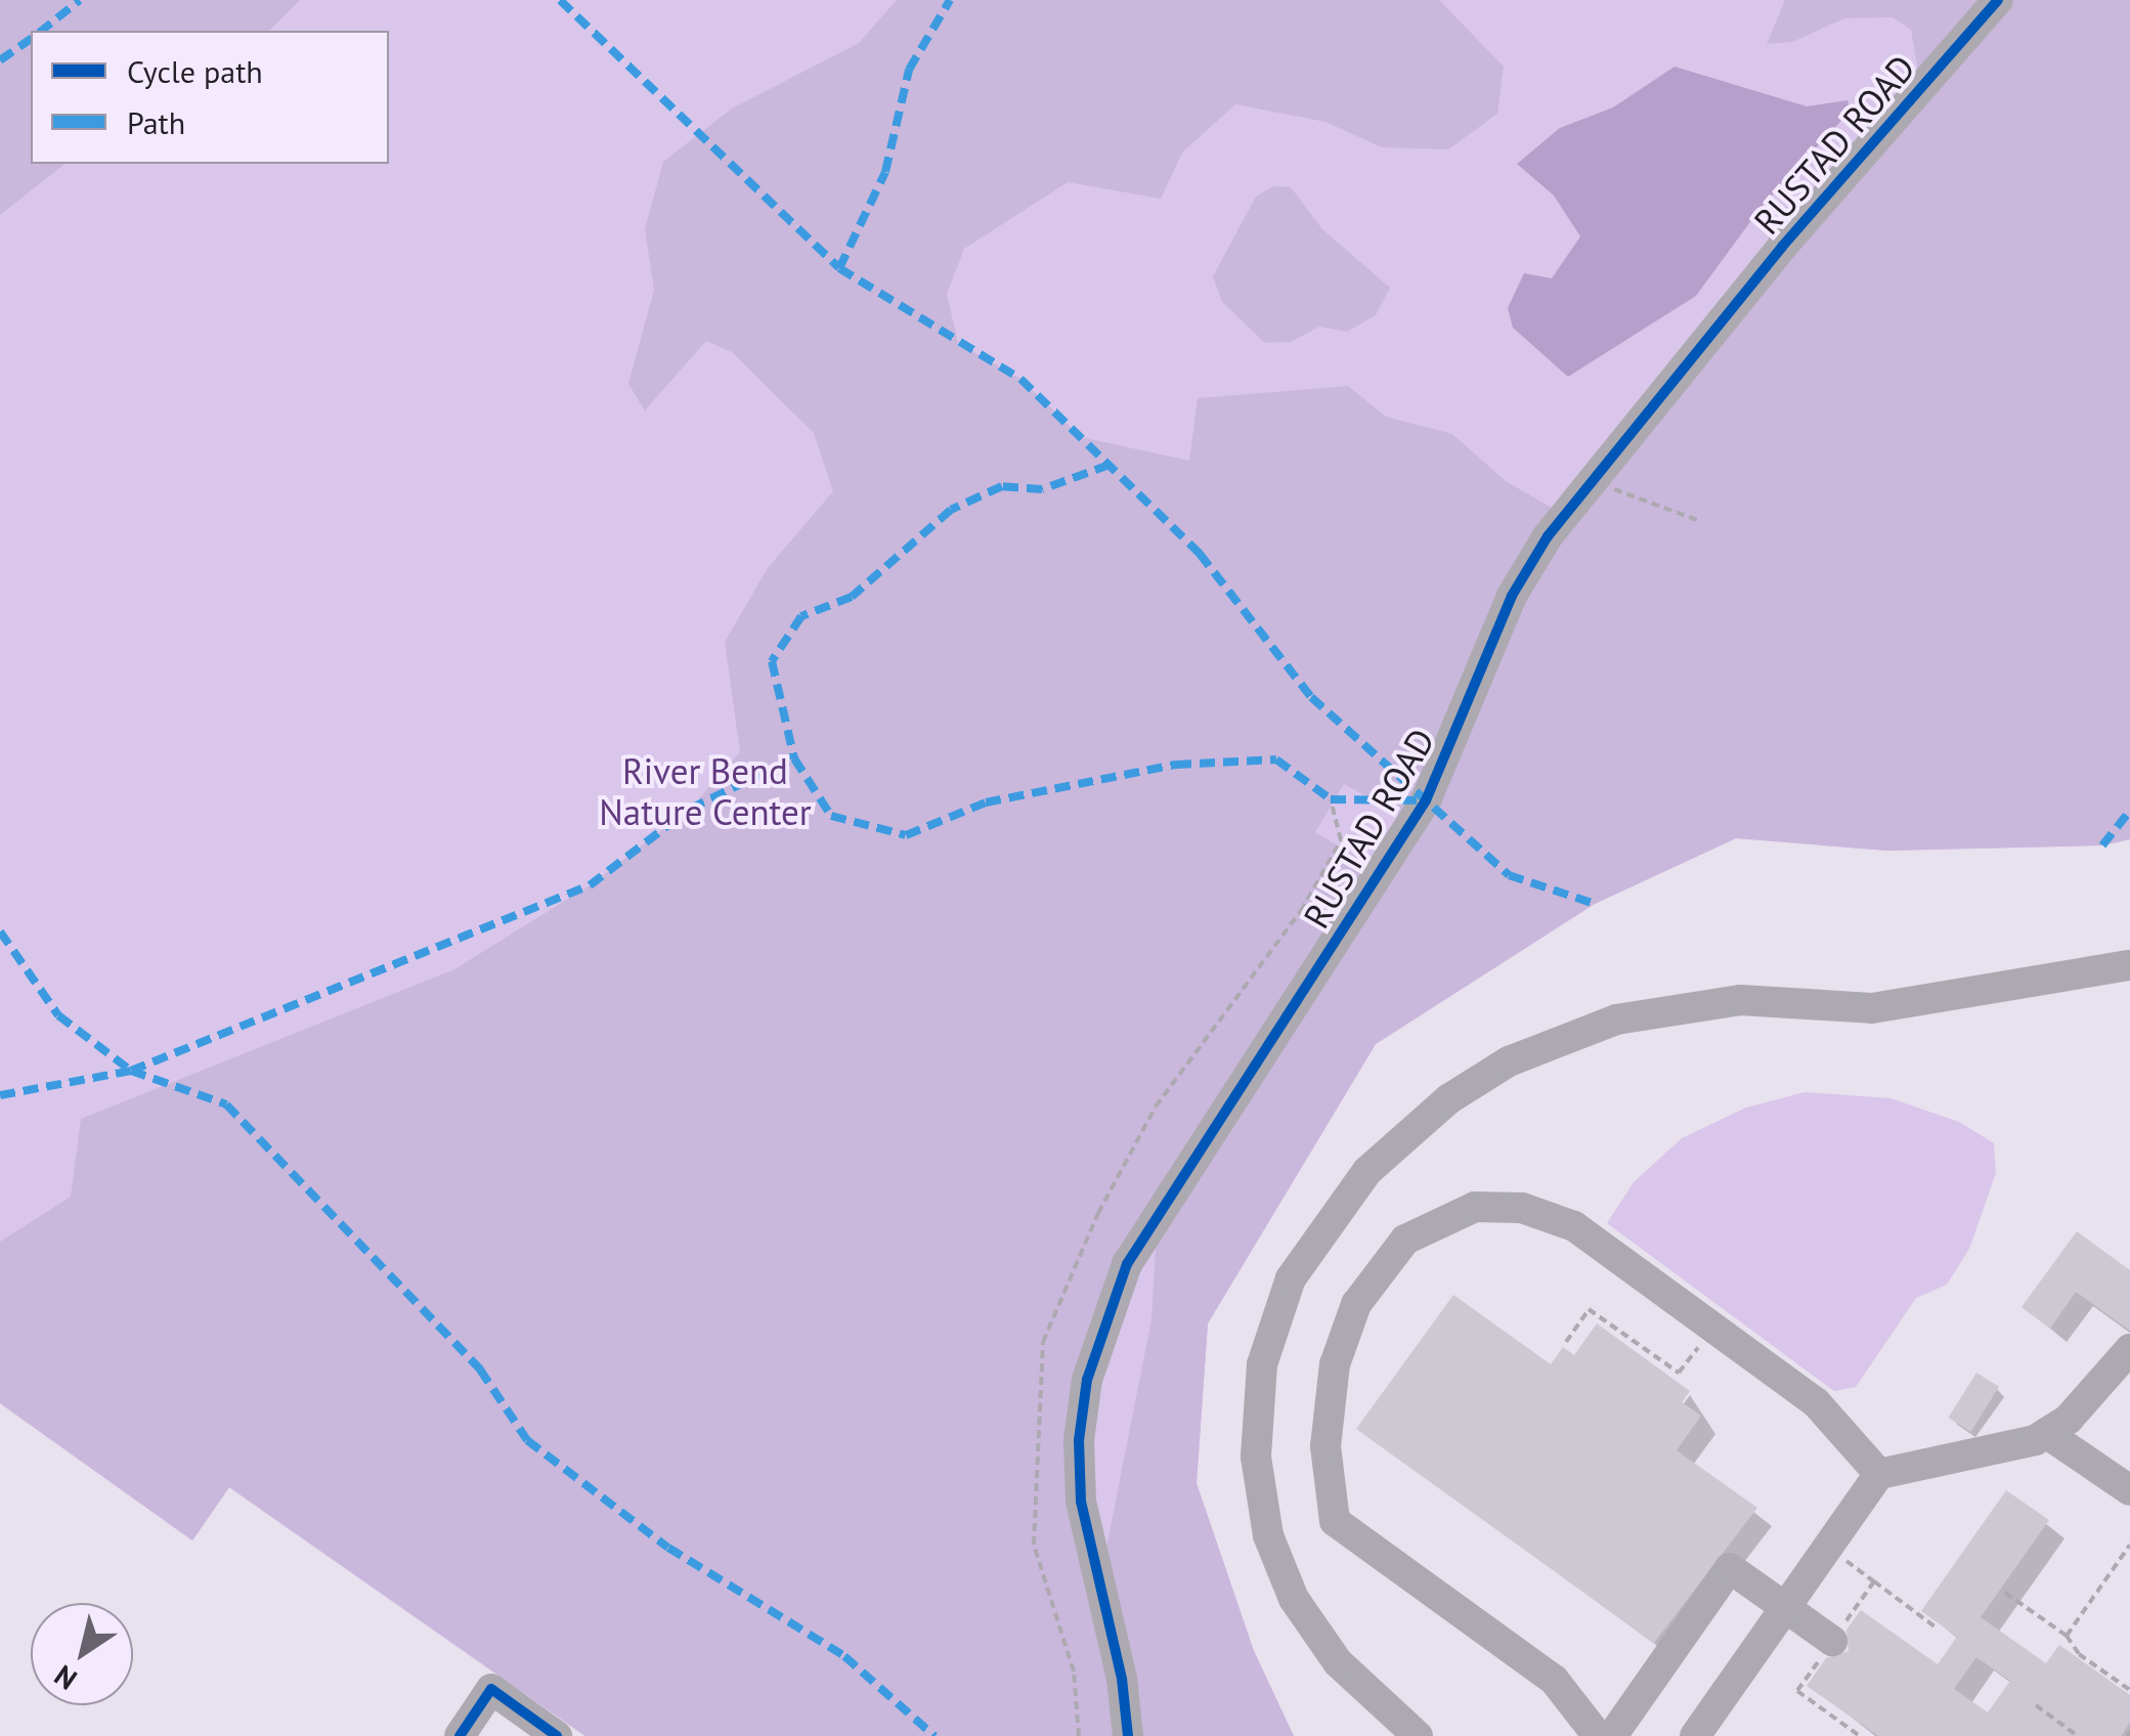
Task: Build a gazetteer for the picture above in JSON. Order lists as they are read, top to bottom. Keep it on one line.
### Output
{"streets":{"street":["RUSTAD ROAD"]},"parks":["River Bend Nature Center"],"legend":["Cycle path","Path"],"north":"bottom left"}
